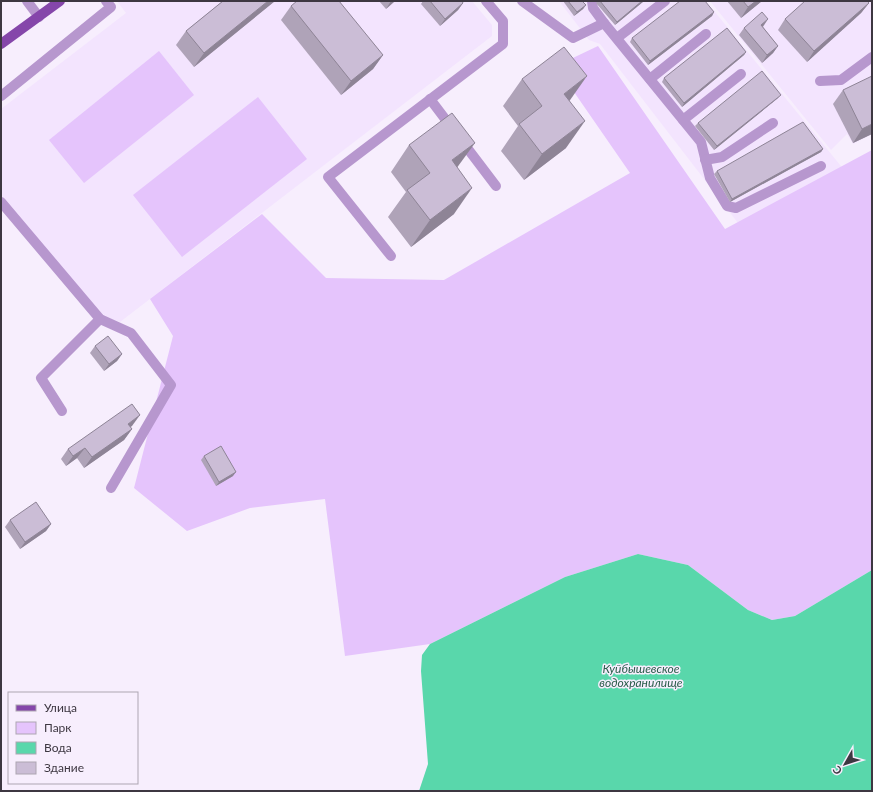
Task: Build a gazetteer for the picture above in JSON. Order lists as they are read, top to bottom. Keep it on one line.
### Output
{"water":["Куйбышевское водохранилище"],"legend":["Улица","Парк","Вода","Здание"],"north":"bottom left"}
